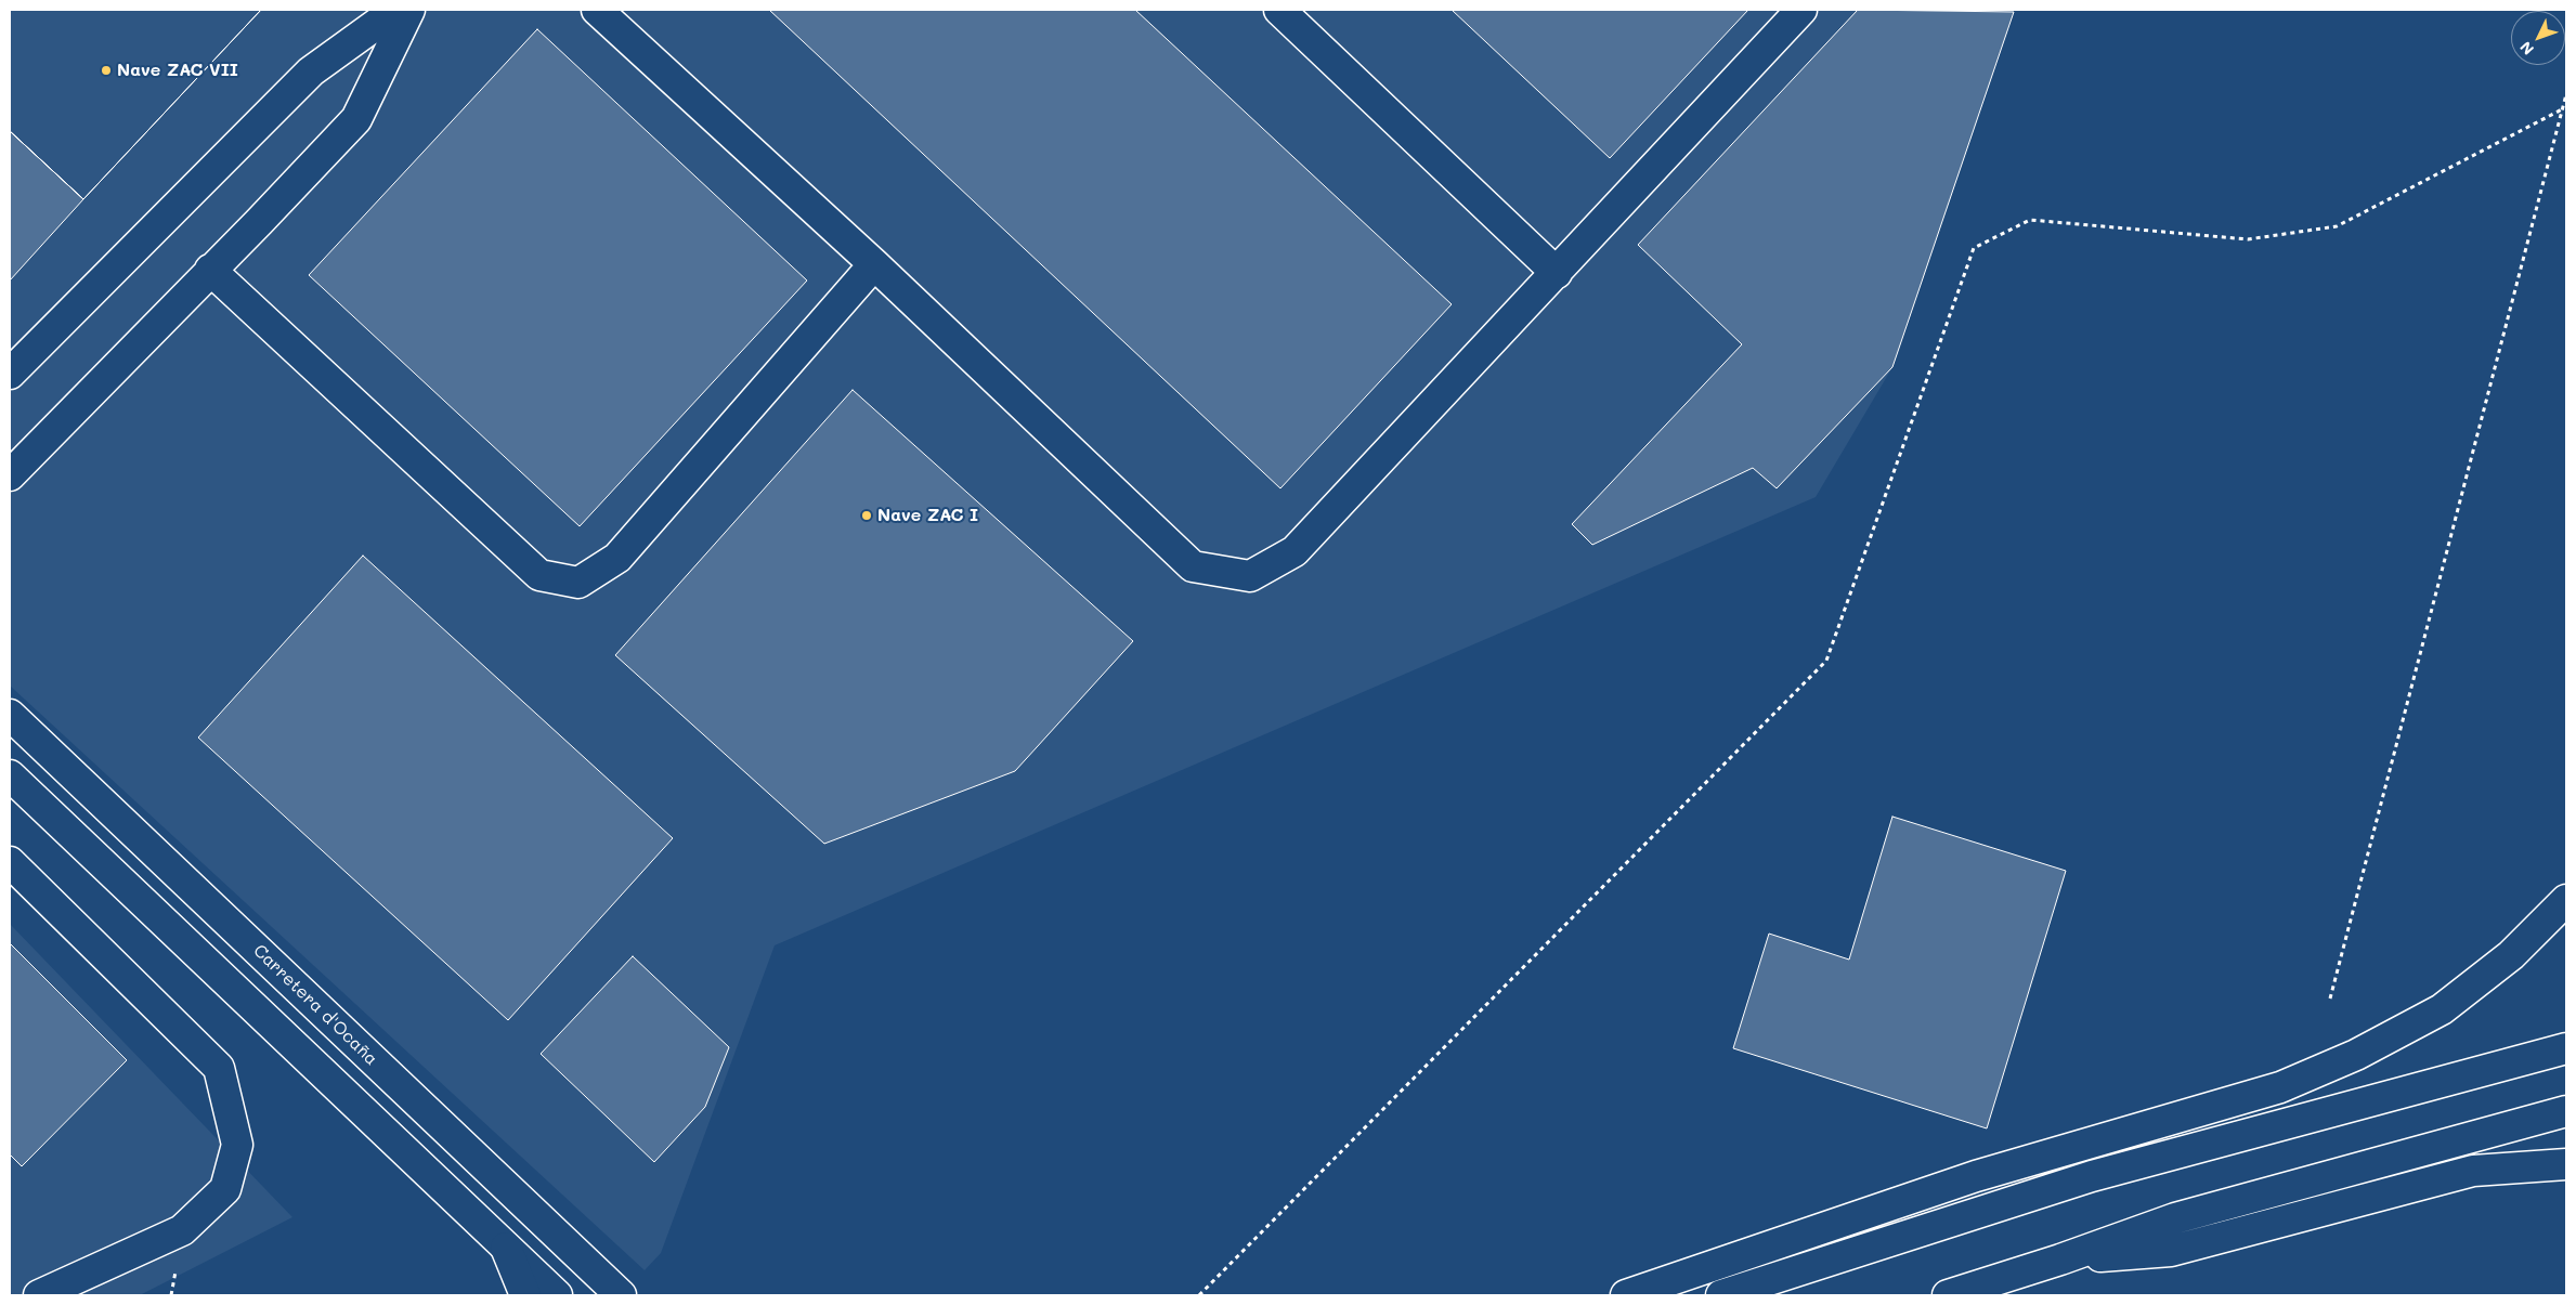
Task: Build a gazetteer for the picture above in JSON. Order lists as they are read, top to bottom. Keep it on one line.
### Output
{"streets":{"main road":["Carretera d'Ocaña"]},"places":["Nave ZAC VII","Nave ZAC I"],"north":"bottom left"}
